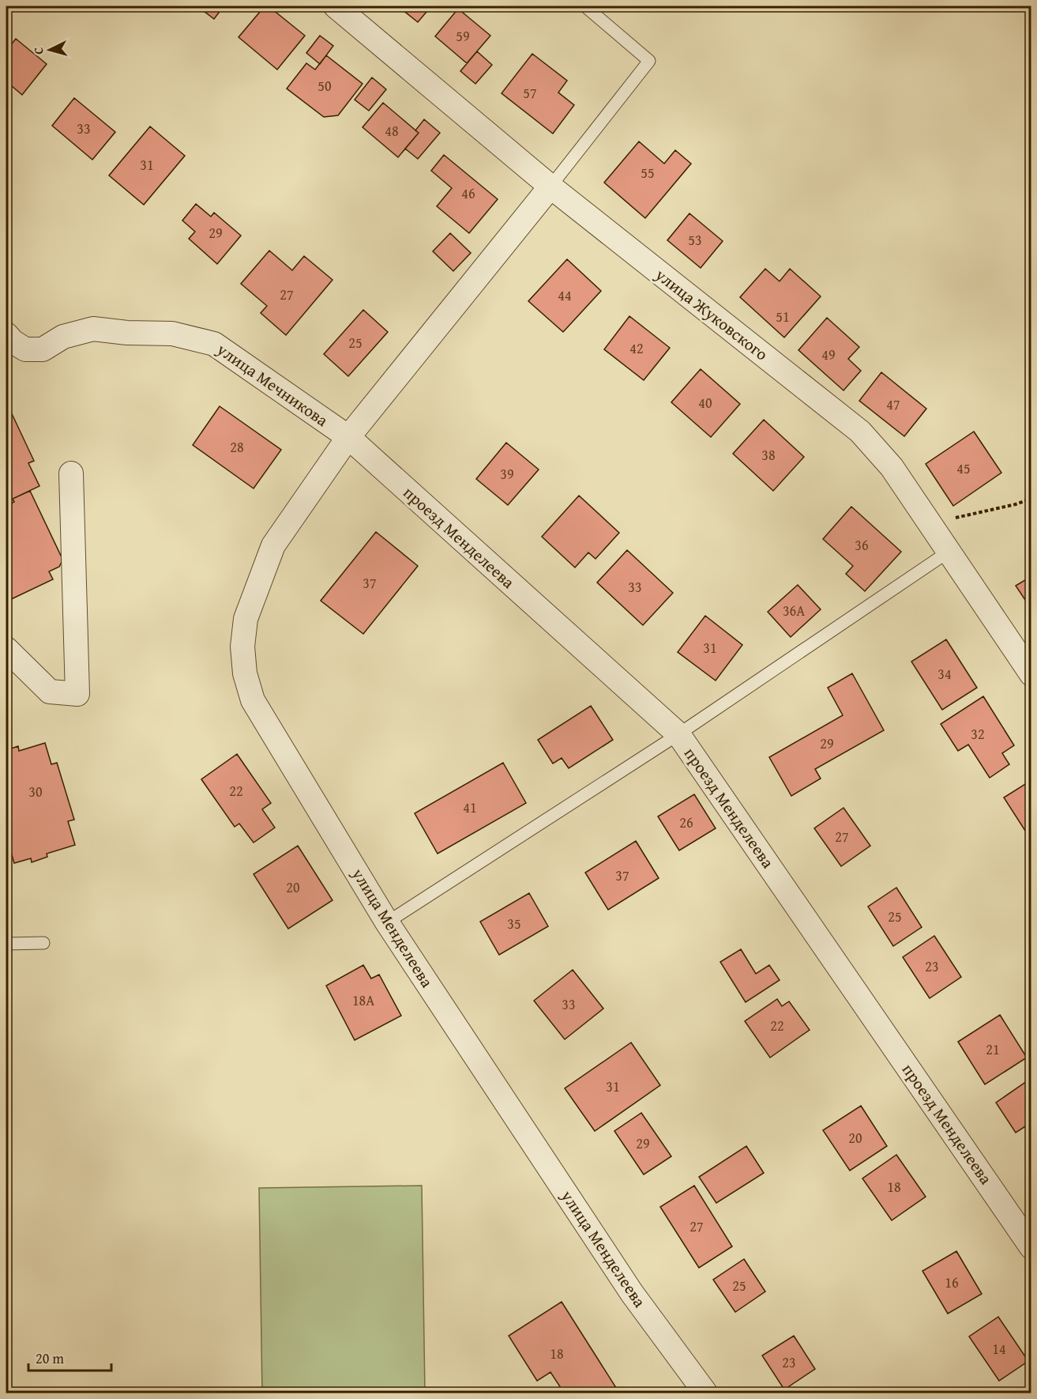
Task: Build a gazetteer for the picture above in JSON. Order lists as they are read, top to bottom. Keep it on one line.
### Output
{"streets":{"street":["улица Жуковского","улица Мечникова","проезд Менделеева","улица Менделеева"]},"crossings":[["улица Жуковского","улица Менделеева"],["улица Мечникова","проезд Менделеева"],["улица Мечникова","улица Менделеева"],["проезд Менделеева","улица Менделеева"]],"house_numbers":["59","50","57","33","48","31","55","46","29","53","27","44","51","25","42","49","40","47","28","38","45","39","36","37","33","36А","31","34","32","29","22","30","41","26","27","37","20","25","35","23","18А","33","22","21","31","20","29","18","27","16","25","14","18","23"],"scale_bar":"20 m","north":"left"}
